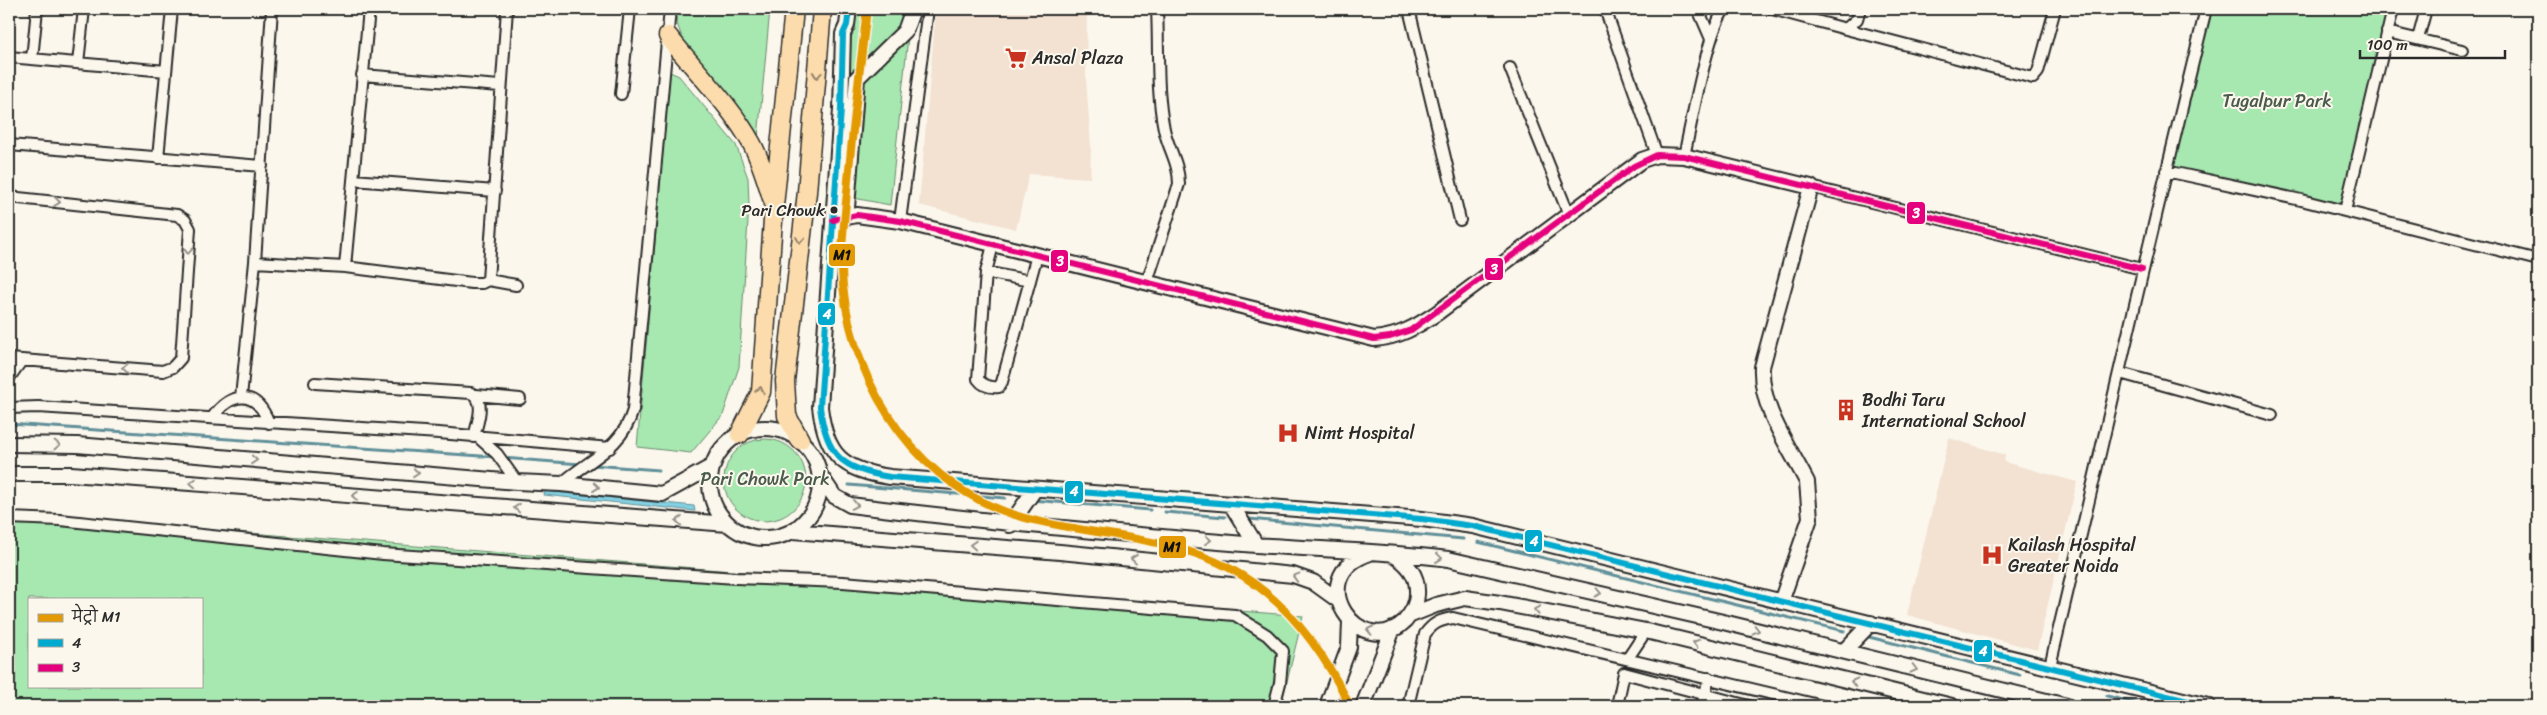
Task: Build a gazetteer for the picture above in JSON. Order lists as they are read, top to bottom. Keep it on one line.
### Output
{"parks":["Tugalpur Park","Pari Chowk Park"],"places":{"supermarket":["Ansal Plaza"],"other":["Pari Chowk"],"building":["Bodhi Taru International School"],"hospital":["Nimt Hospital","Kailash Hospital Greater Noida"]},"lines":["metro line M1","transit line 4","transit line 3"],"legend":["मेट्रो M1","4","3"],"scale_bar":"100 m"}
